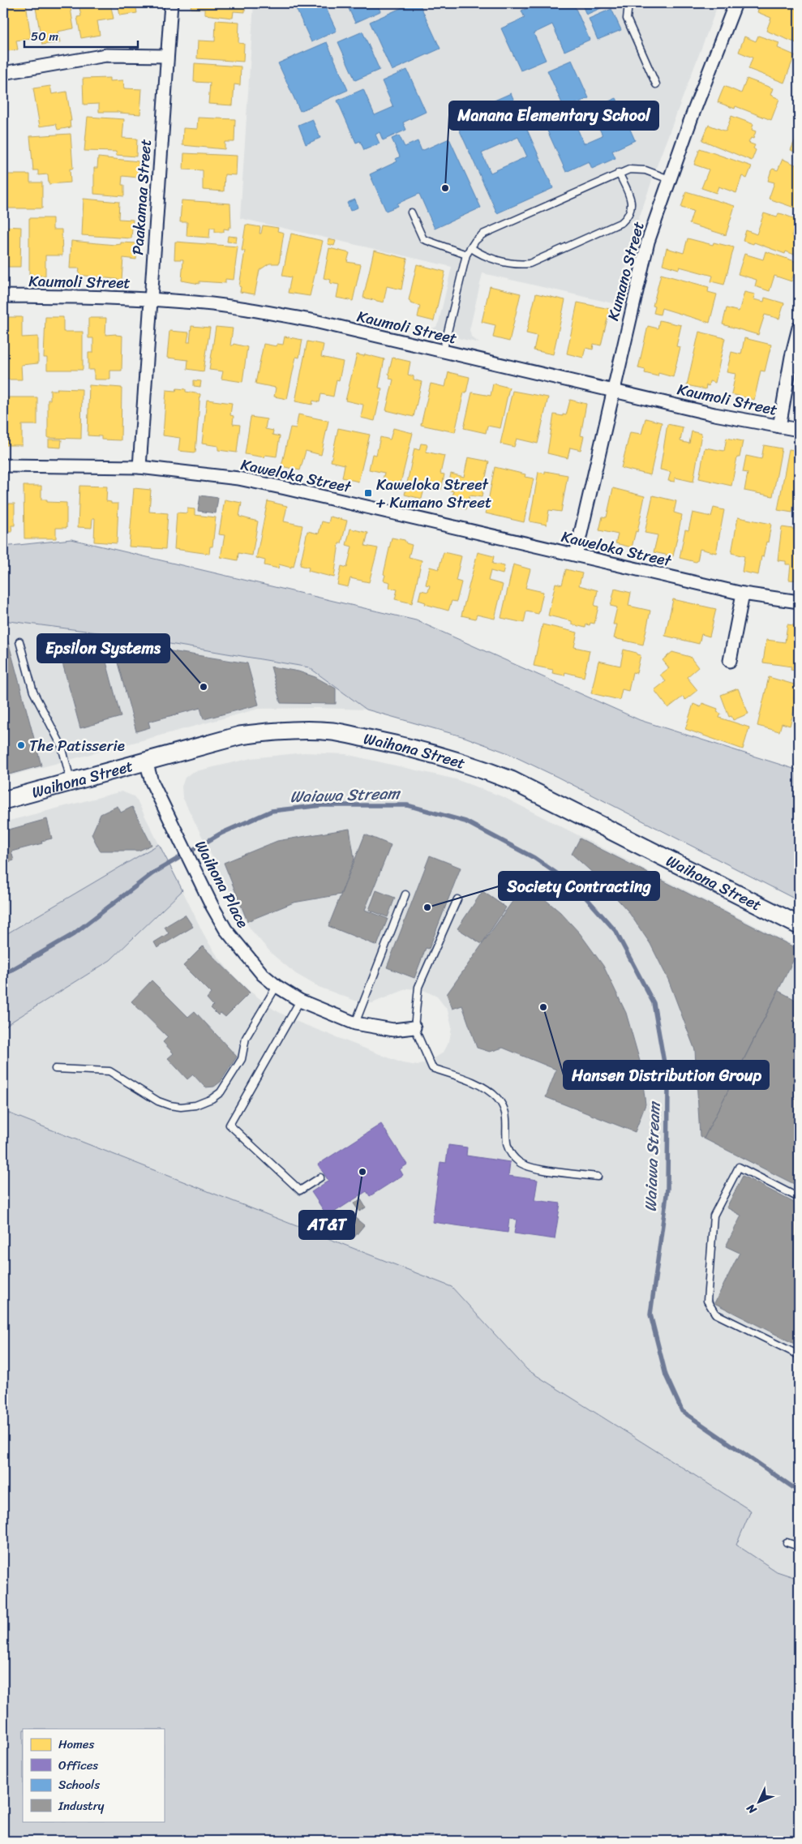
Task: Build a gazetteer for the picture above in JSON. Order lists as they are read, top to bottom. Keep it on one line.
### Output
{"streets":{"street":["Paakamaa Street","Kumano Street","Kaumoli Street","Kaweloka Street","Waihona Street","Waihona Place"]},"crossings":[["Paakamaa Street","Kaumoli Street"],["Paakamaa Street","Kaweloka Street"],["Kumano Street","Kaumoli Street"],["Kumano Street","Kaweloka Street"],["Waihona Street","Waihona Place"]],"water":["Waiawa Stream"],"places":{"other":["Manana Elementary School","Epsilon Systems","The Patisserie","Society Contracting","Hansen Distribution Group","AT&T"],"transit":["Kaweloka Street + Kumano Street"]},"legend":["Homes","Offices","Schools","Industry"],"scale_bar":"50 m","north":"bottom left"}
